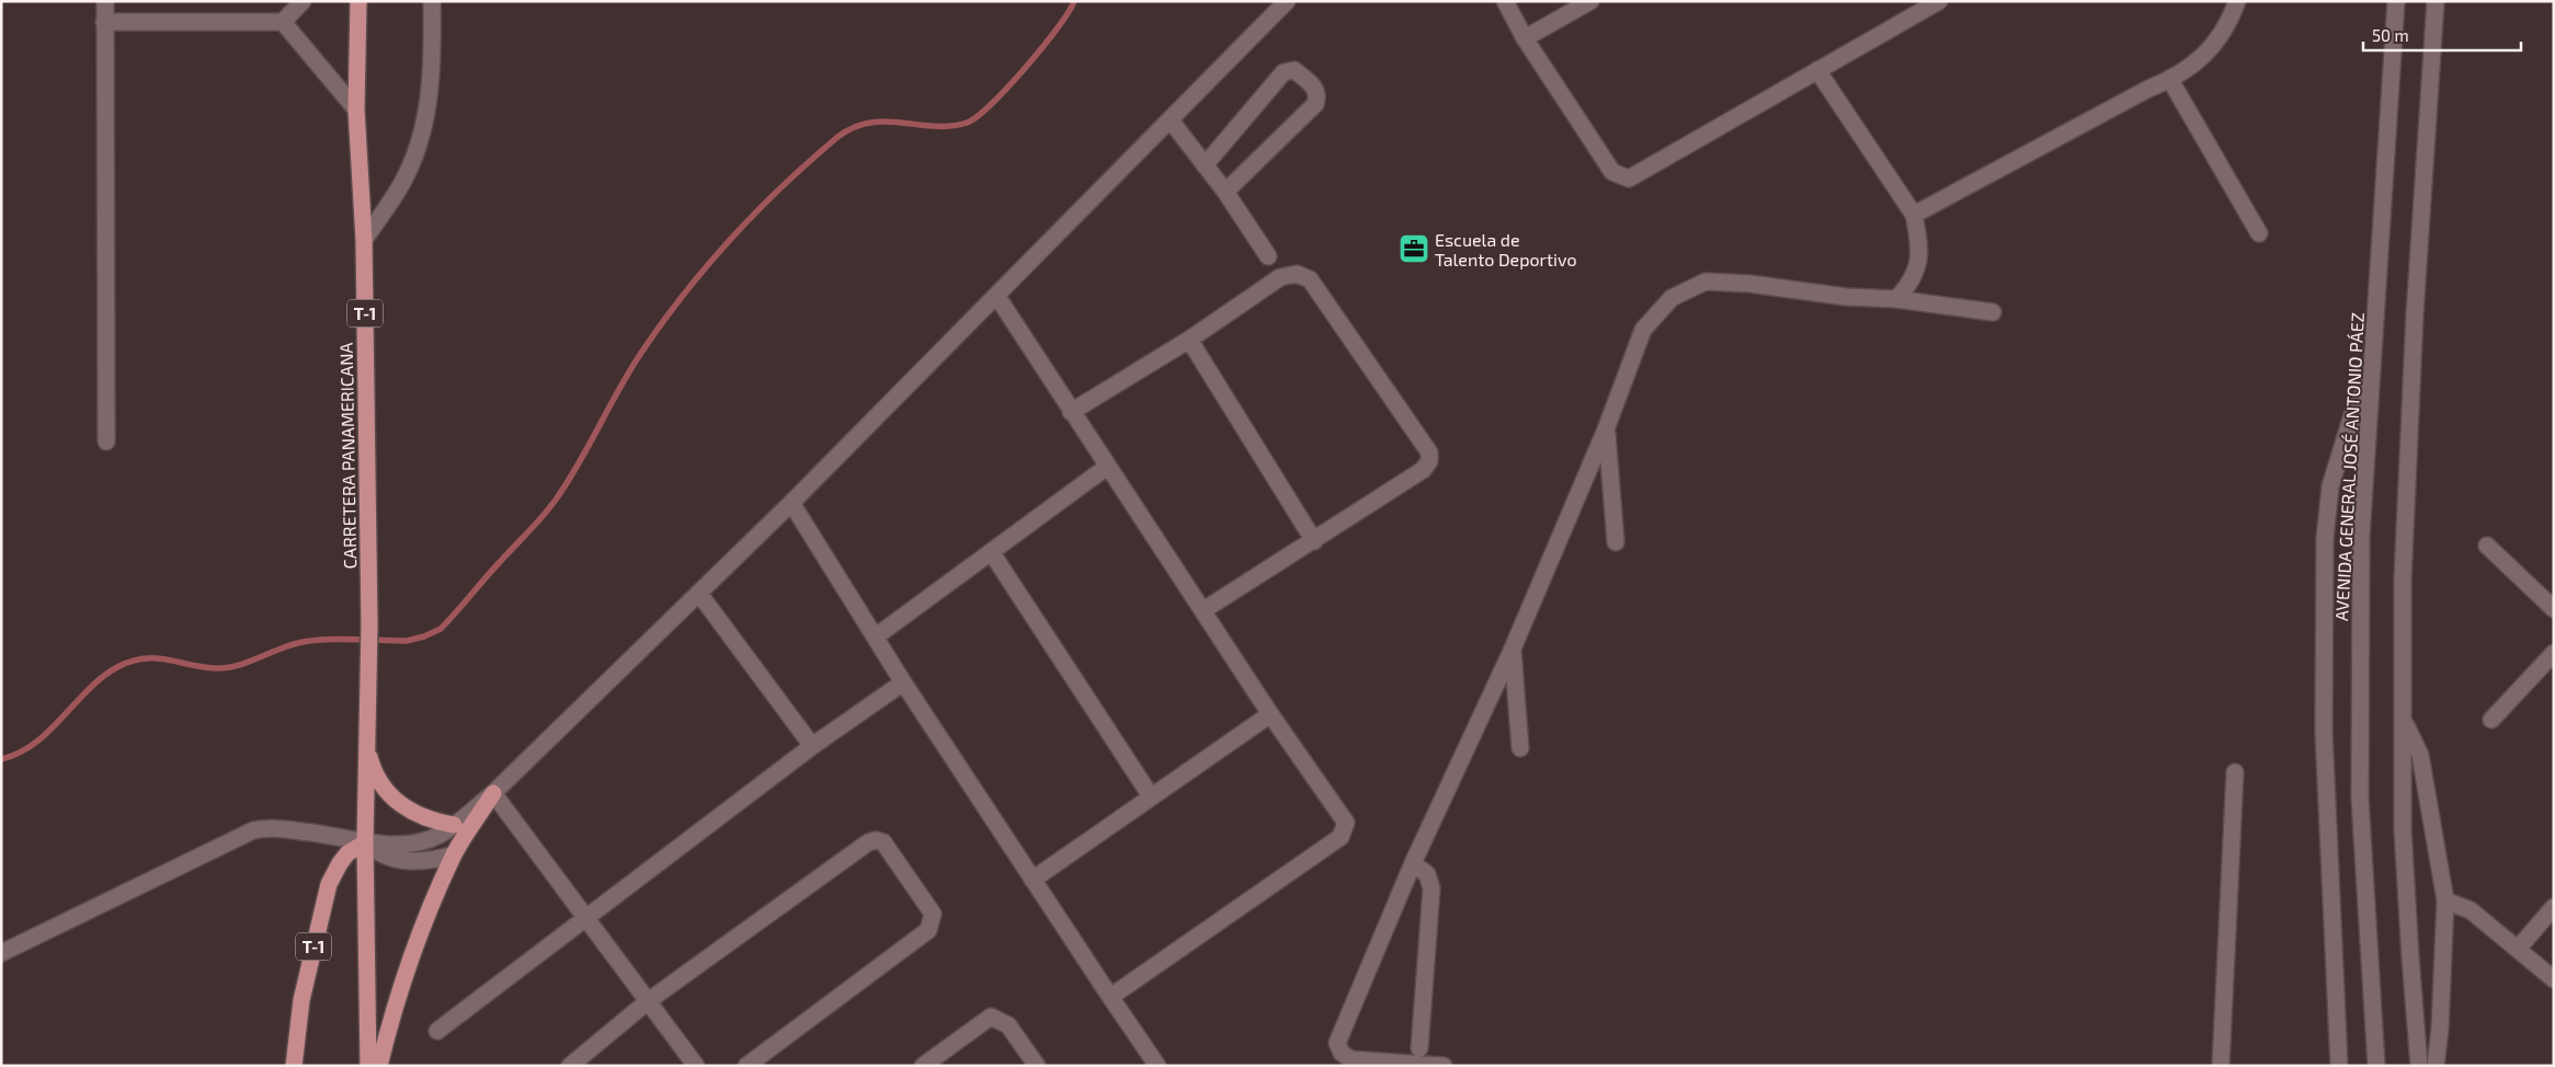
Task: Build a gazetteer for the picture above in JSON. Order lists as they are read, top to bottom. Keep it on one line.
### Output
{"streets":{"main road":["T-1","CARRETERA PANAMERICANA"],"street":["AVENIDA GENERAL JOSÉ ANTONIO PÁEZ"]},"crossings":[["T-1","CARRETERA PANAMERICANA"]],"places":{"office":["Escuela de Talento Deportivo"]},"scale_bar":"50 m"}
